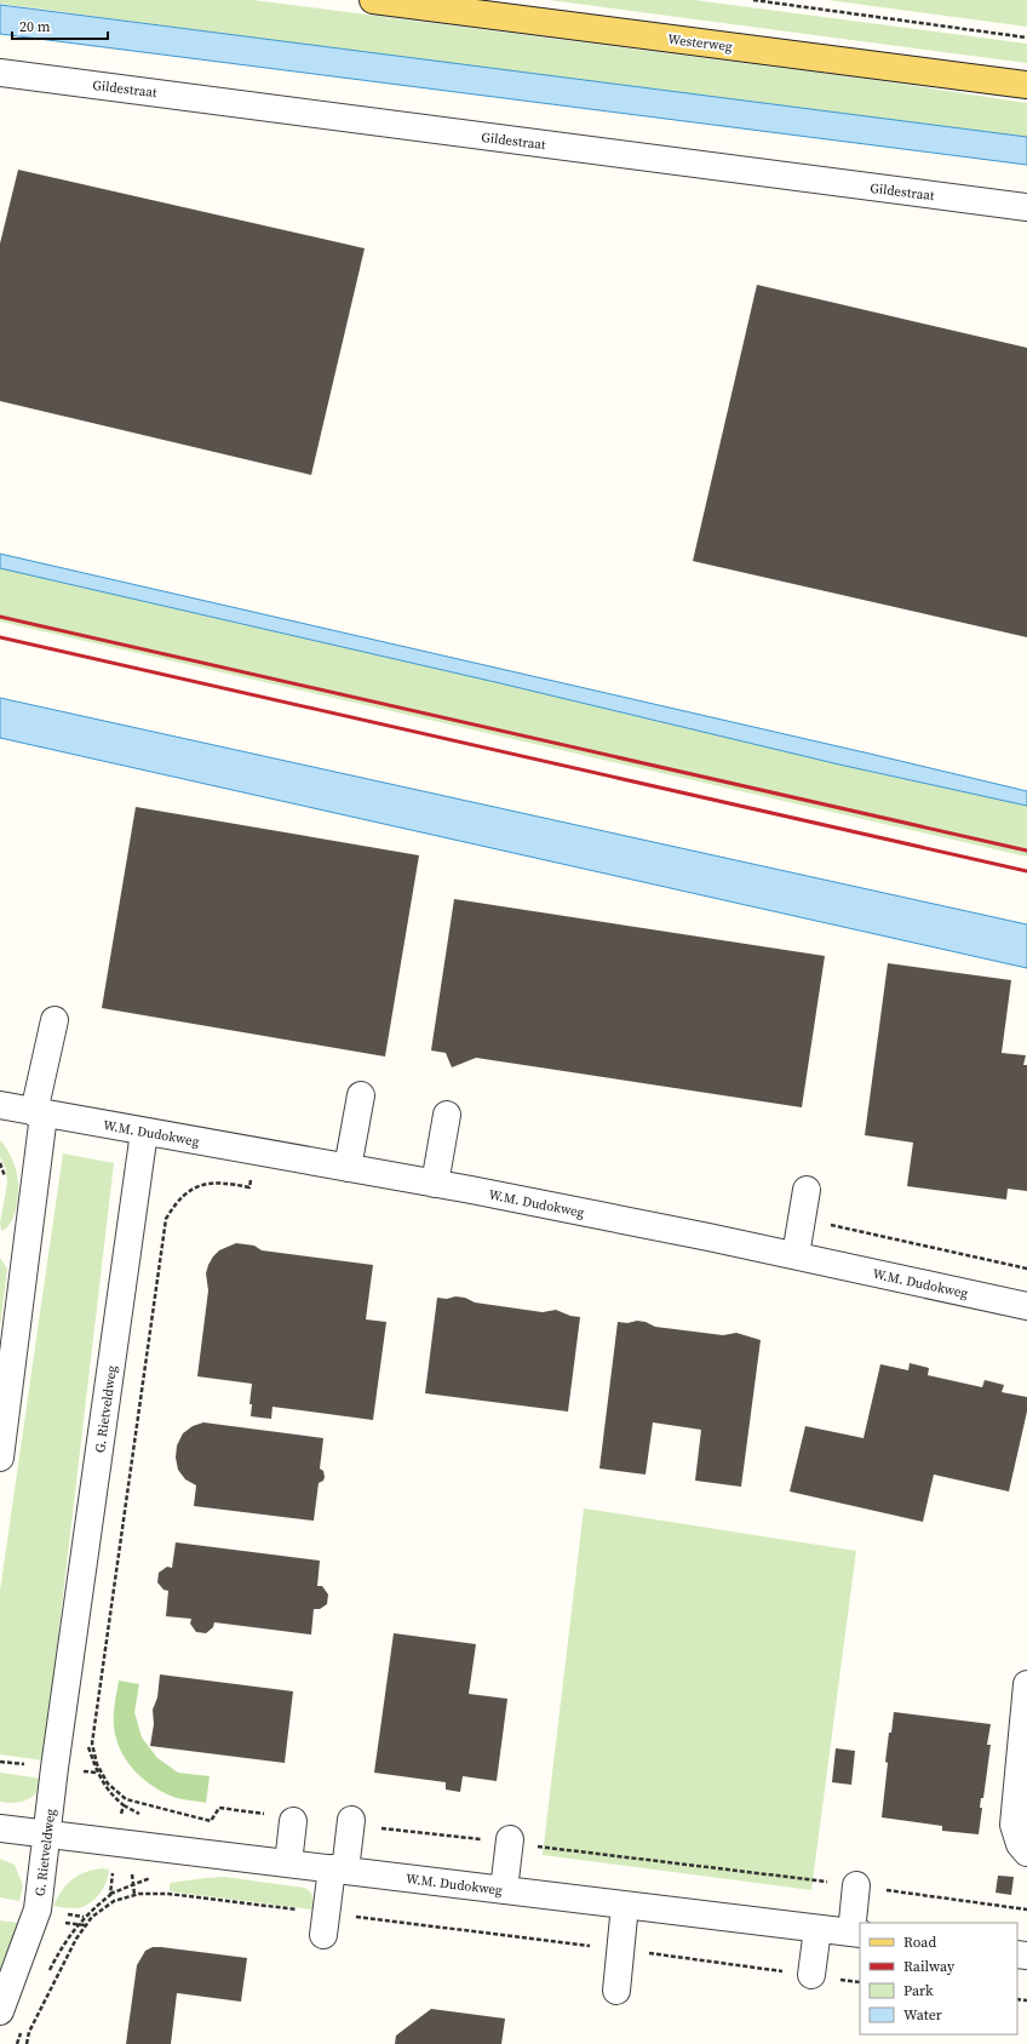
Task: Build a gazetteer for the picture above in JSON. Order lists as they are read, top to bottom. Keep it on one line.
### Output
{"streets":{"main road":["Westerweg"],"street":["Gildestraat","W.M. Dudokweg","G. Rietveldweg"]},"crossings":[["W.M. Dudokweg","G. Rietveldweg"]],"legend":["Road","Railway","Park","Water"],"scale_bar":"20 m"}
